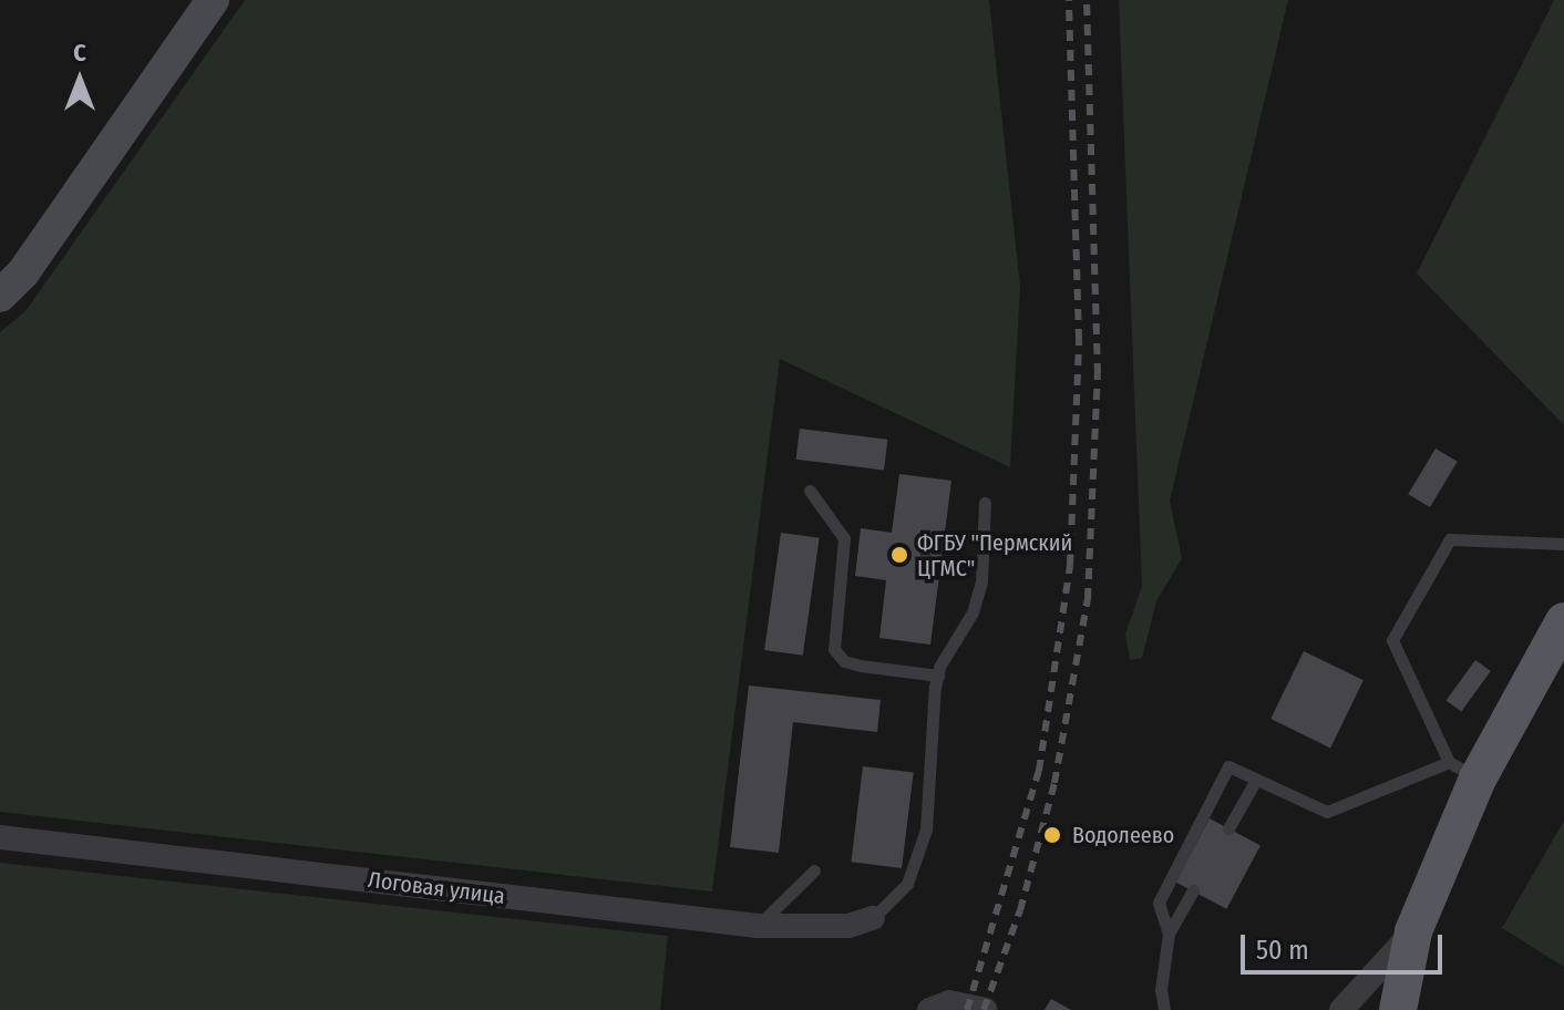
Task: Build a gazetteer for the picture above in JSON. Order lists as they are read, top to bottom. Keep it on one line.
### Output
{"streets":{"street":["Логовая улица"]},"places":["ФГБУ \"Пермский ЦГМС\"","Водолеево"],"scale_bar":"50 m","north":"top"}
